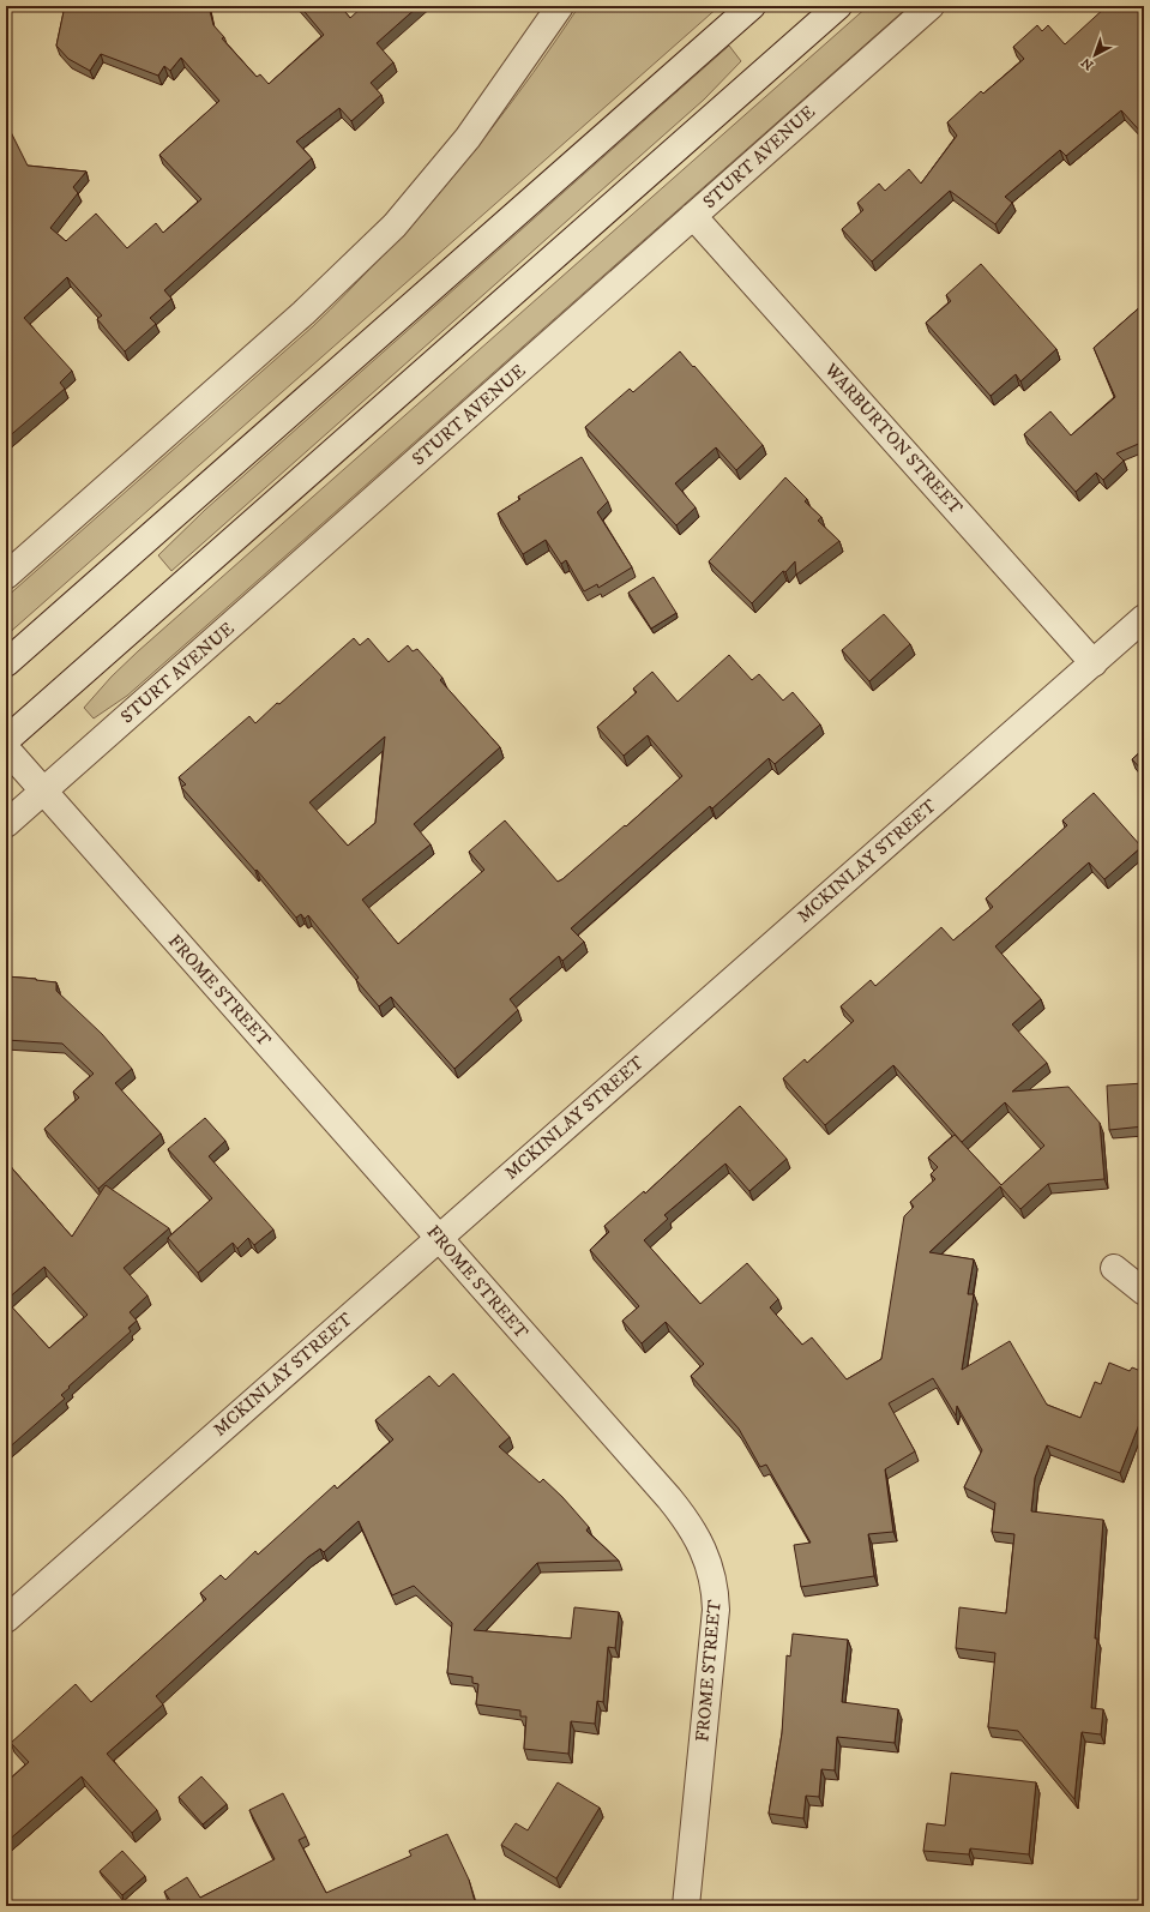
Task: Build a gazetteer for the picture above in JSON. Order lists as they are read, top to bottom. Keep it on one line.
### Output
{"streets":{"street":["STURT AVENUE","WARBURTON STREET","MCKINLAY STREET","FROME STREET"]},"crossings":[["STURT AVENUE","WARBURTON STREET"],["STURT AVENUE","FROME STREET"],["WARBURTON STREET","MCKINLAY STREET"],["MCKINLAY STREET","FROME STREET"]],"north":"bottom left"}
